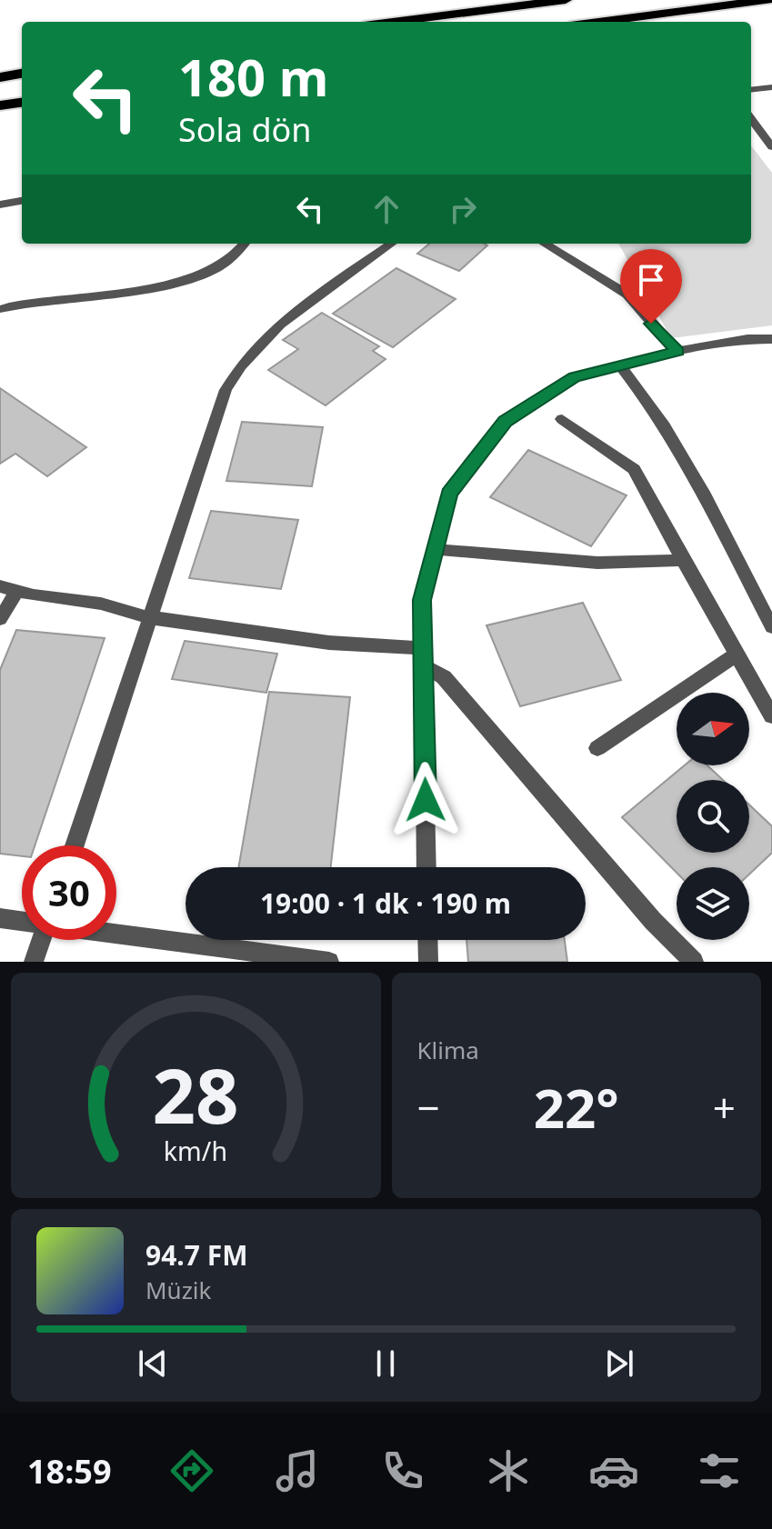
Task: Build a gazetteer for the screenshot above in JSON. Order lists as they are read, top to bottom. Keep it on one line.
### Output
{"north":"right","page":{"turn":["180 m","Sola dön"],"limit":"30","trip":"19:00 · 1 dk · 190 m","tile":"Klima","heat":["−","22°","+"],"song":["94.7 FM","Müzik"],"tabs":"18:59","gauge":["28","km/h"]}}
